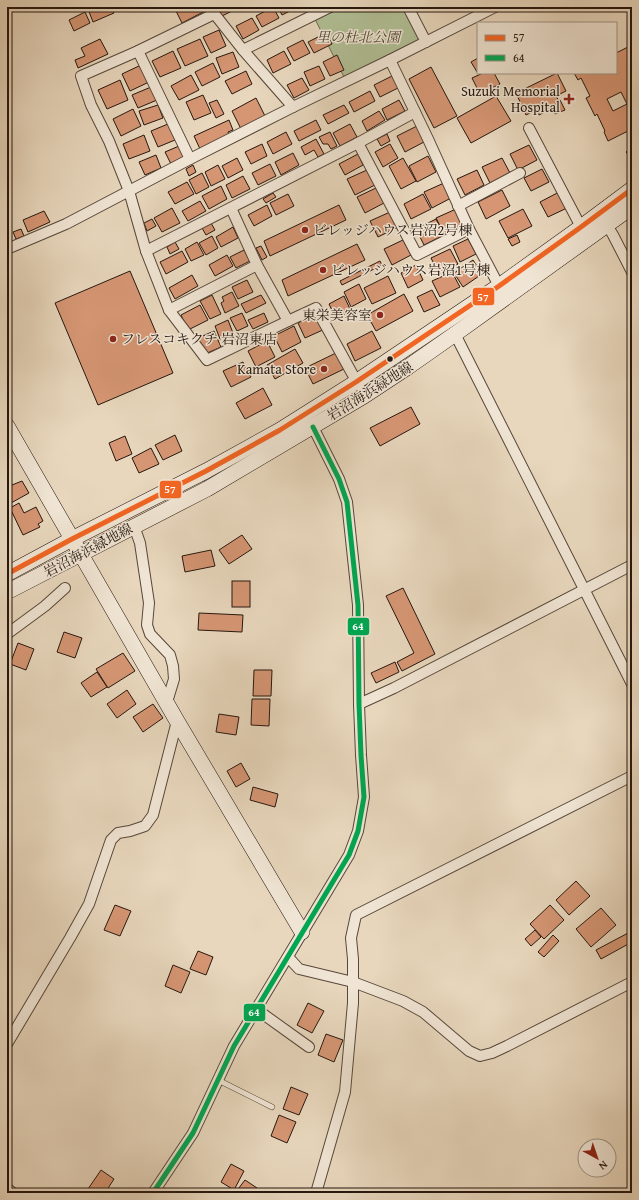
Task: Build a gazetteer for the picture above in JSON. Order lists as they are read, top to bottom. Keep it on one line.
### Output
{"streets":{"main road":["岩沼海浜緑地線"]},"parks":["里の杜北公園"],"places":{"health":["Suzuki Memorial Hospital"],"other":["ビレッジハウス岩沼2号棟","ビレッジハウス岩沼1号棟","東栄美容室","フレスコキクチ 岩沼東店","Kamata Store"]},"lines":["transit line 57","transit line 64"],"legend":["57","64"],"north":"bottom right"}
